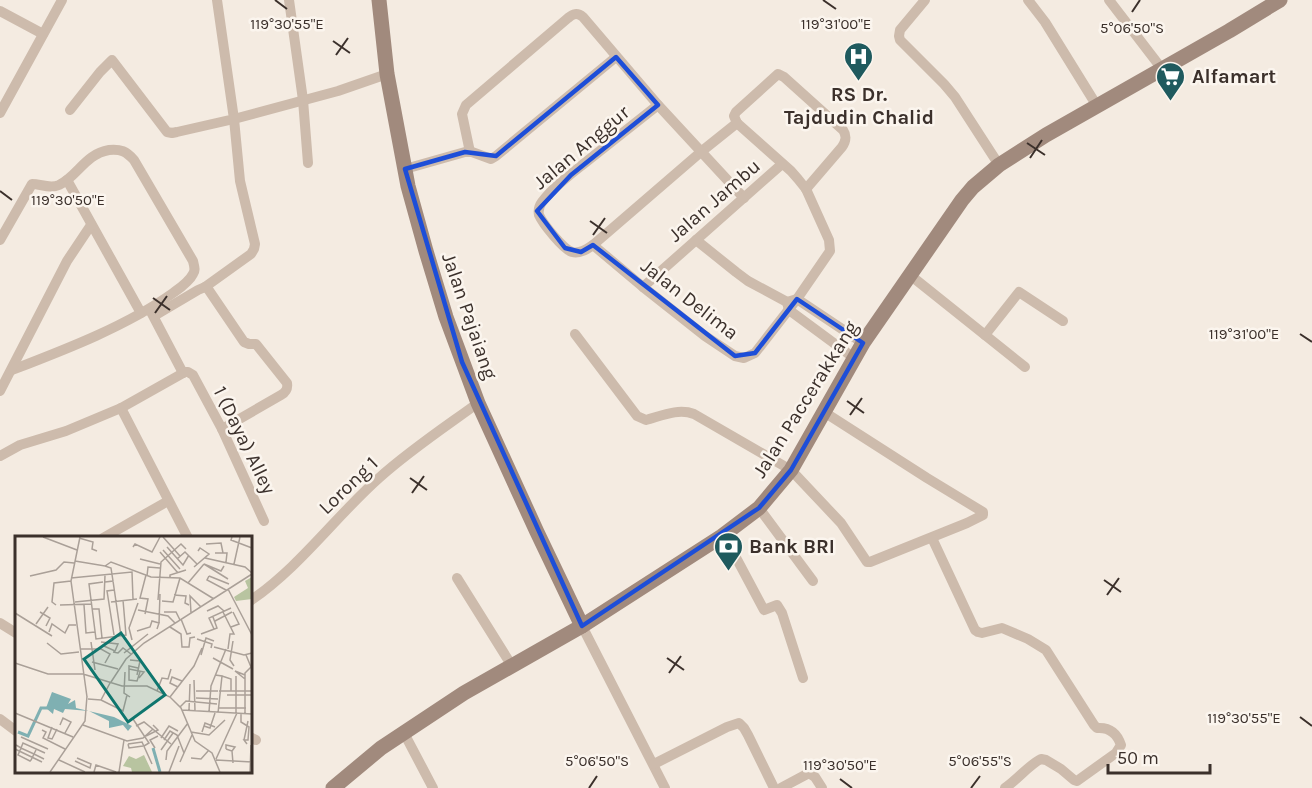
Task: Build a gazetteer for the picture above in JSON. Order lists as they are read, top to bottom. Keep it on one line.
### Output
{"streets":{"main road":["Jalan Pajaiang","Jalan Paccerakkang"],"street":["Jalan Anggur","Jalan Jambu","Jalan Delima","1 (Daya) Alley","Lorong 1"]},"crossings":[["Jalan Anggur","Jalan Delima"],["Jalan Jambu","Jalan Delima"],["Jalan Pajaiang","Jalan Paccerakkang"],["Jalan Pajaiang","Lorong 1"]],"places":{"hospital":["RS Dr. Tajdudin Chalid"],"supermarket":["Alfamart"],"bank":["Bank BRI"]},"scale_bar":"50 m","coordinates":["119°30'55\"E","119°31'00\"E","5°06'50\"S","119°30'50\"E","5°06'55\"S"]}
